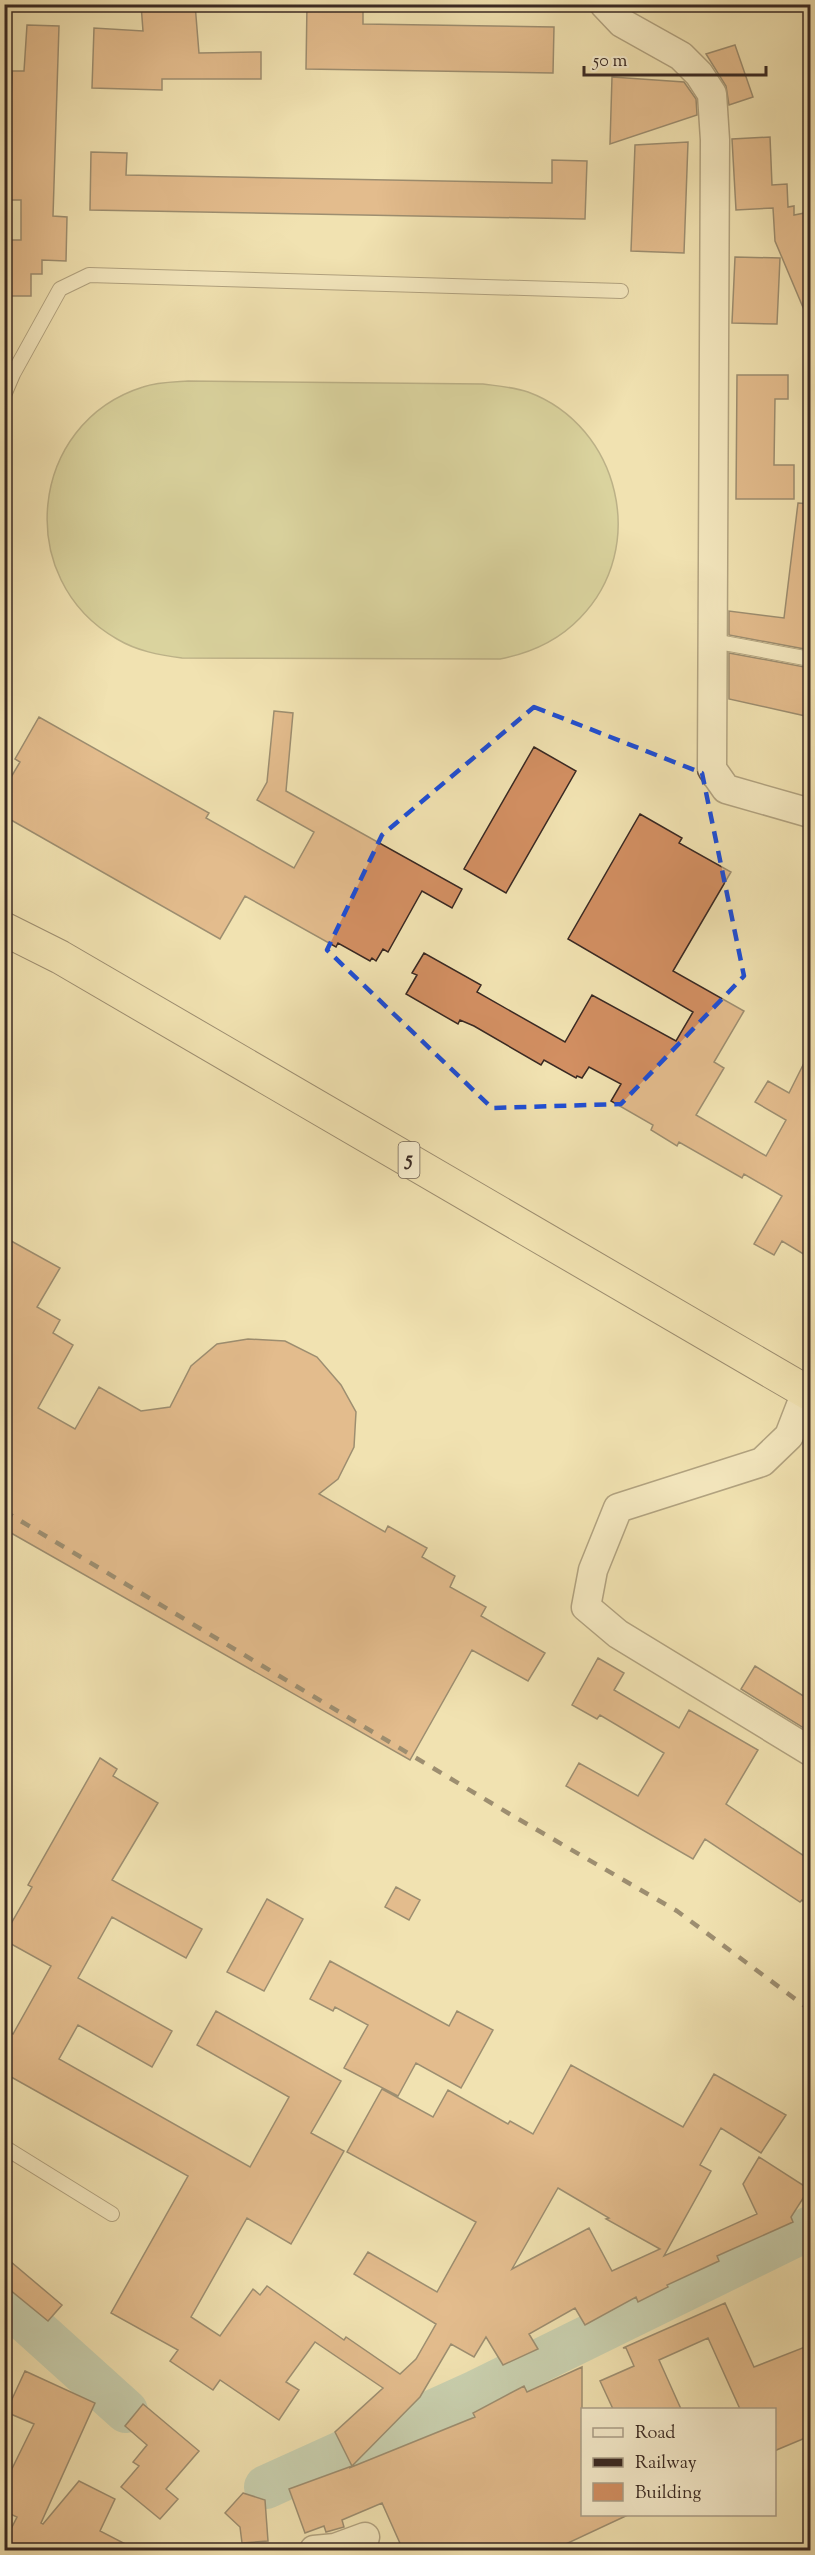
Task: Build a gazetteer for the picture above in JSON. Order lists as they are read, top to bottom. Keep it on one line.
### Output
{"streets":{"highway":["5"]},"legend":["Road","Railway","Building"],"scale_bar":"50 m"}
